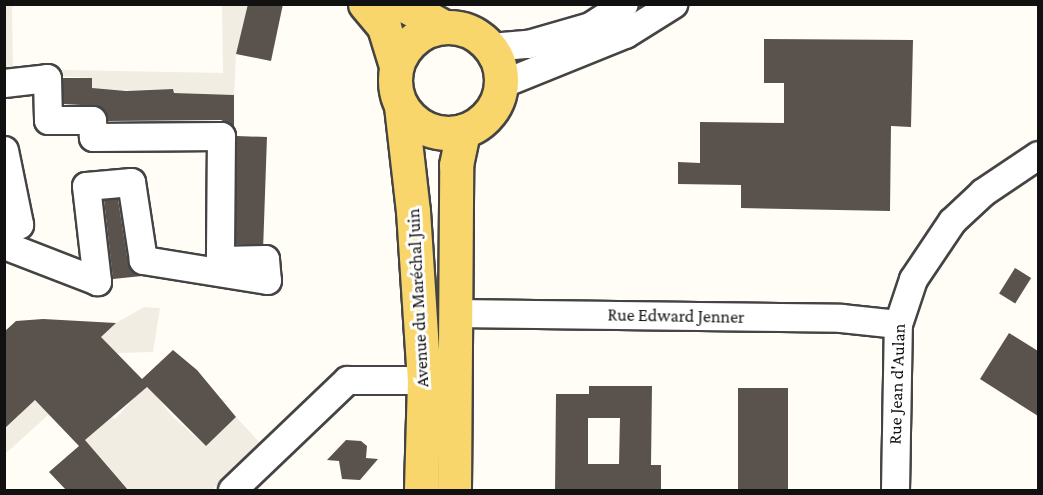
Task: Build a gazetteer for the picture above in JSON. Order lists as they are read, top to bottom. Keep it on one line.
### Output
{"streets":{"main road":["Avenue du Maréchal Juin"],"street":["Rue Edward Jenner","Rue Jean d'Aulan"]},"crossings":[["Avenue du Maréchal Juin","Rue Edward Jenner"],["Rue Edward Jenner","Rue Jean d'Aulan"]]}
